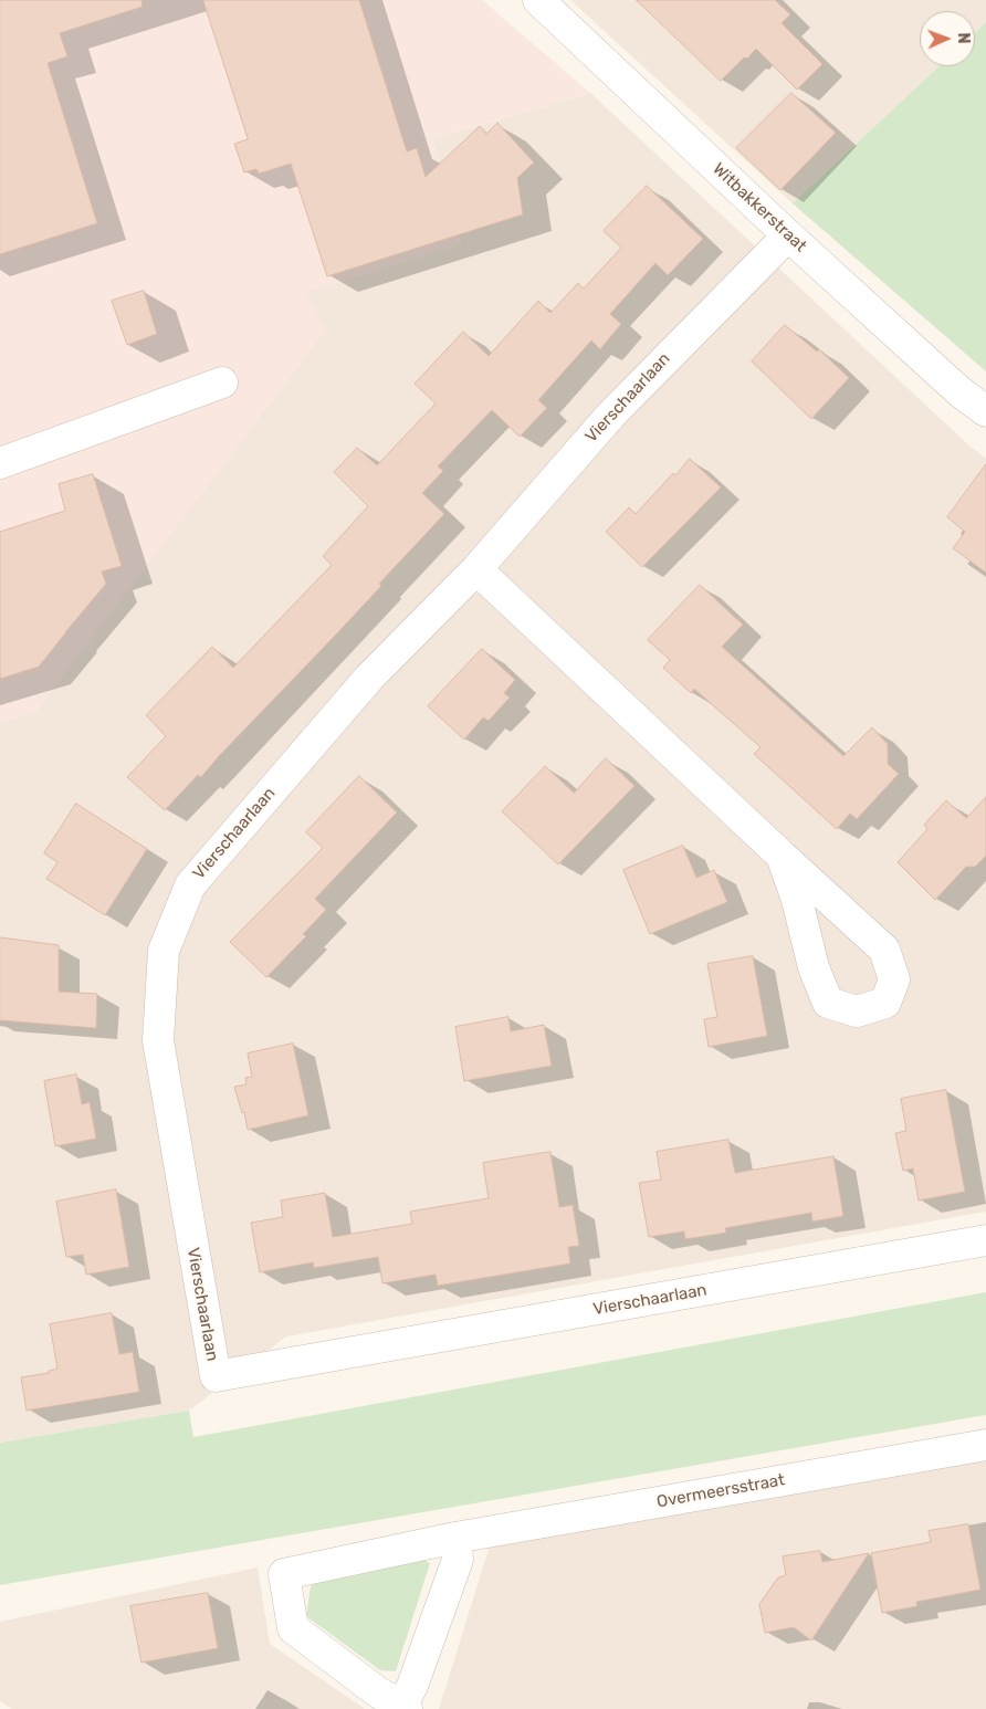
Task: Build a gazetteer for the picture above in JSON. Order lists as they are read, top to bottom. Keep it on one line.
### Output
{"streets":{"street":["Witbakkerstraat","Vierschaarlaan","Overmeersstraat"]},"crossings":[["Witbakkerstraat","Vierschaarlaan"]],"north":"right"}
